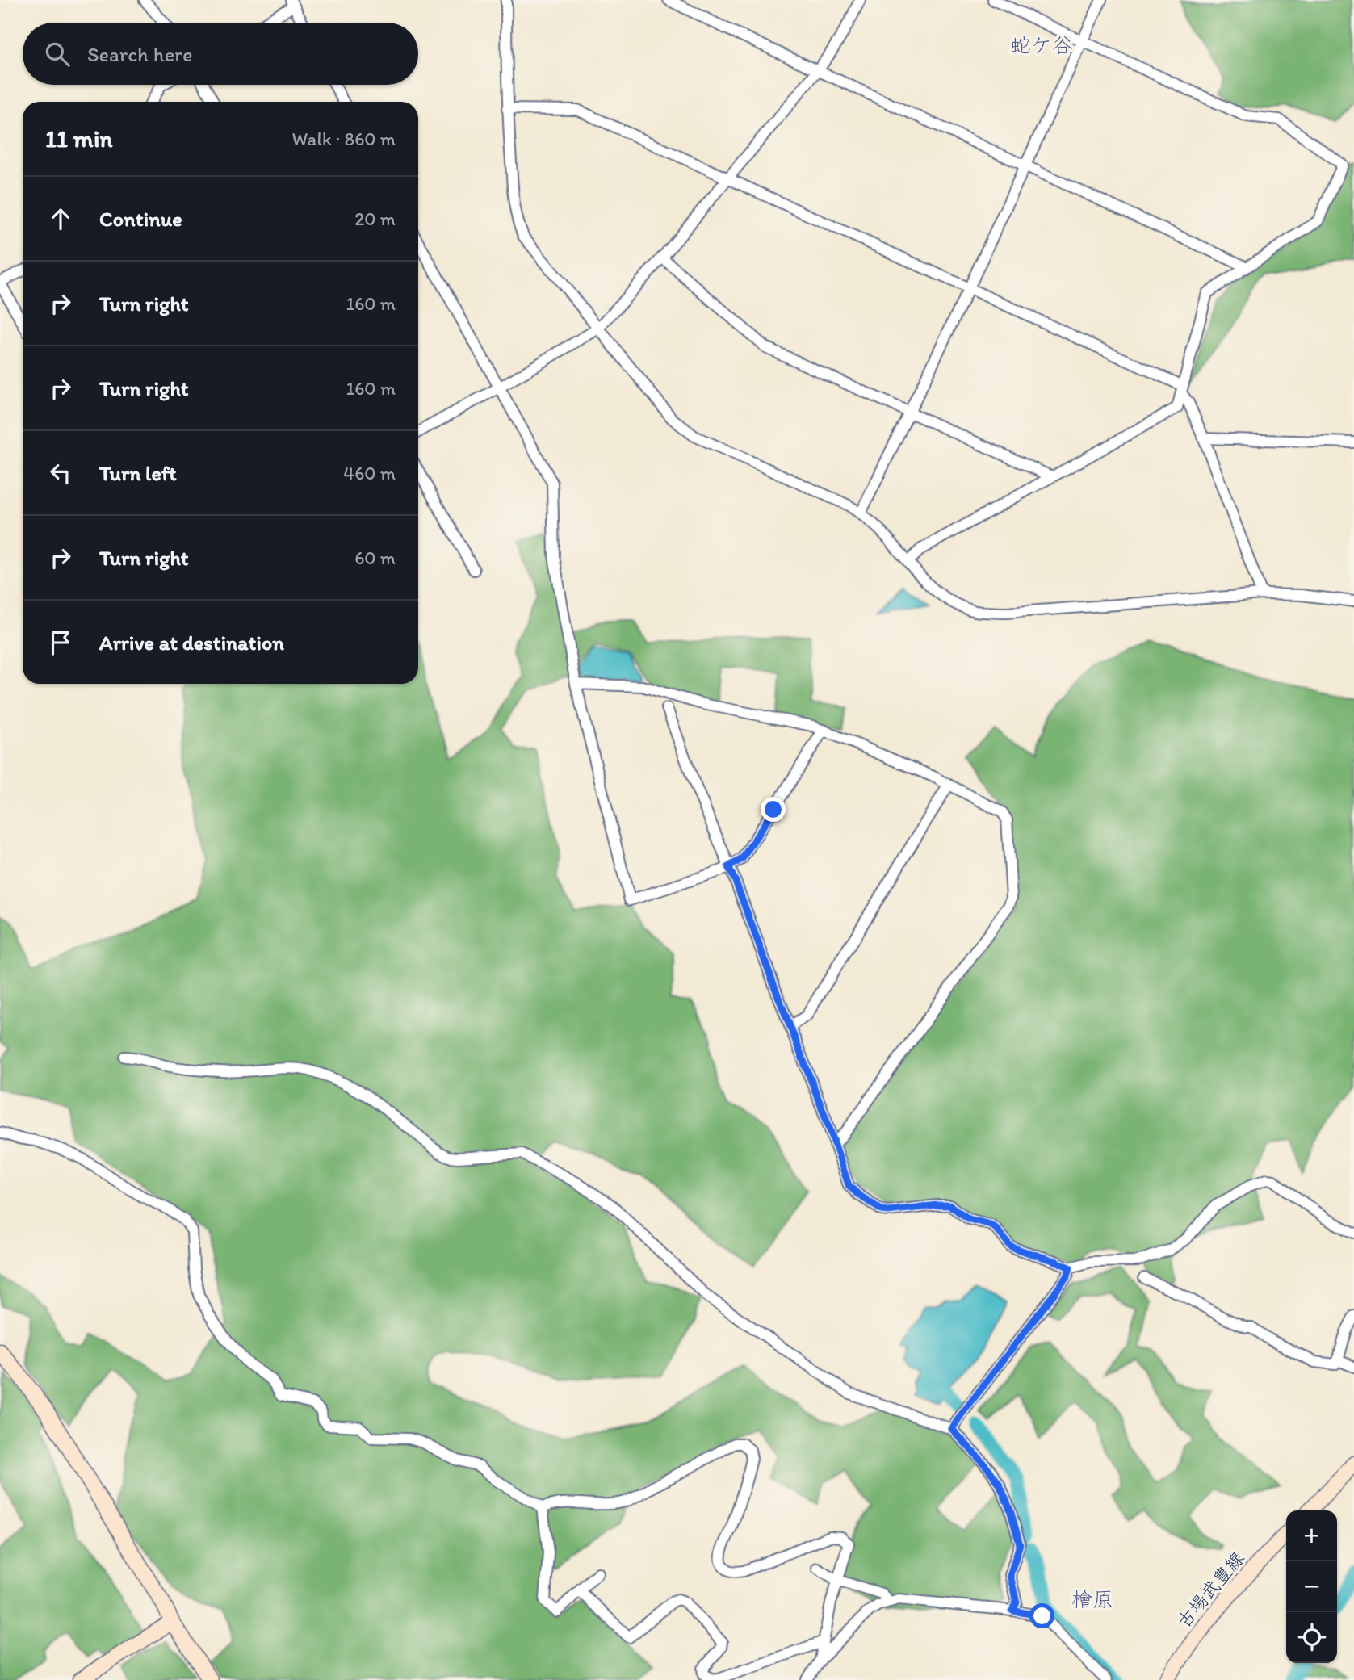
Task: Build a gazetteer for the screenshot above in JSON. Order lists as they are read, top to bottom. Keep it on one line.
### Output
{"streets":{"street":["古場武豊線"]},"districts":["蛇ケ谷","檜原"],"page":{"search":"Search here","heading":["11 min","Walk · 860 m"],"list":[["Continue","20 m"],["Turn right","160 m"],["Turn right","160 m"],["Turn left","460 m"],["Turn right","60 m"],"Arrive at destination"],"map_buttons":["+","−"]}}
